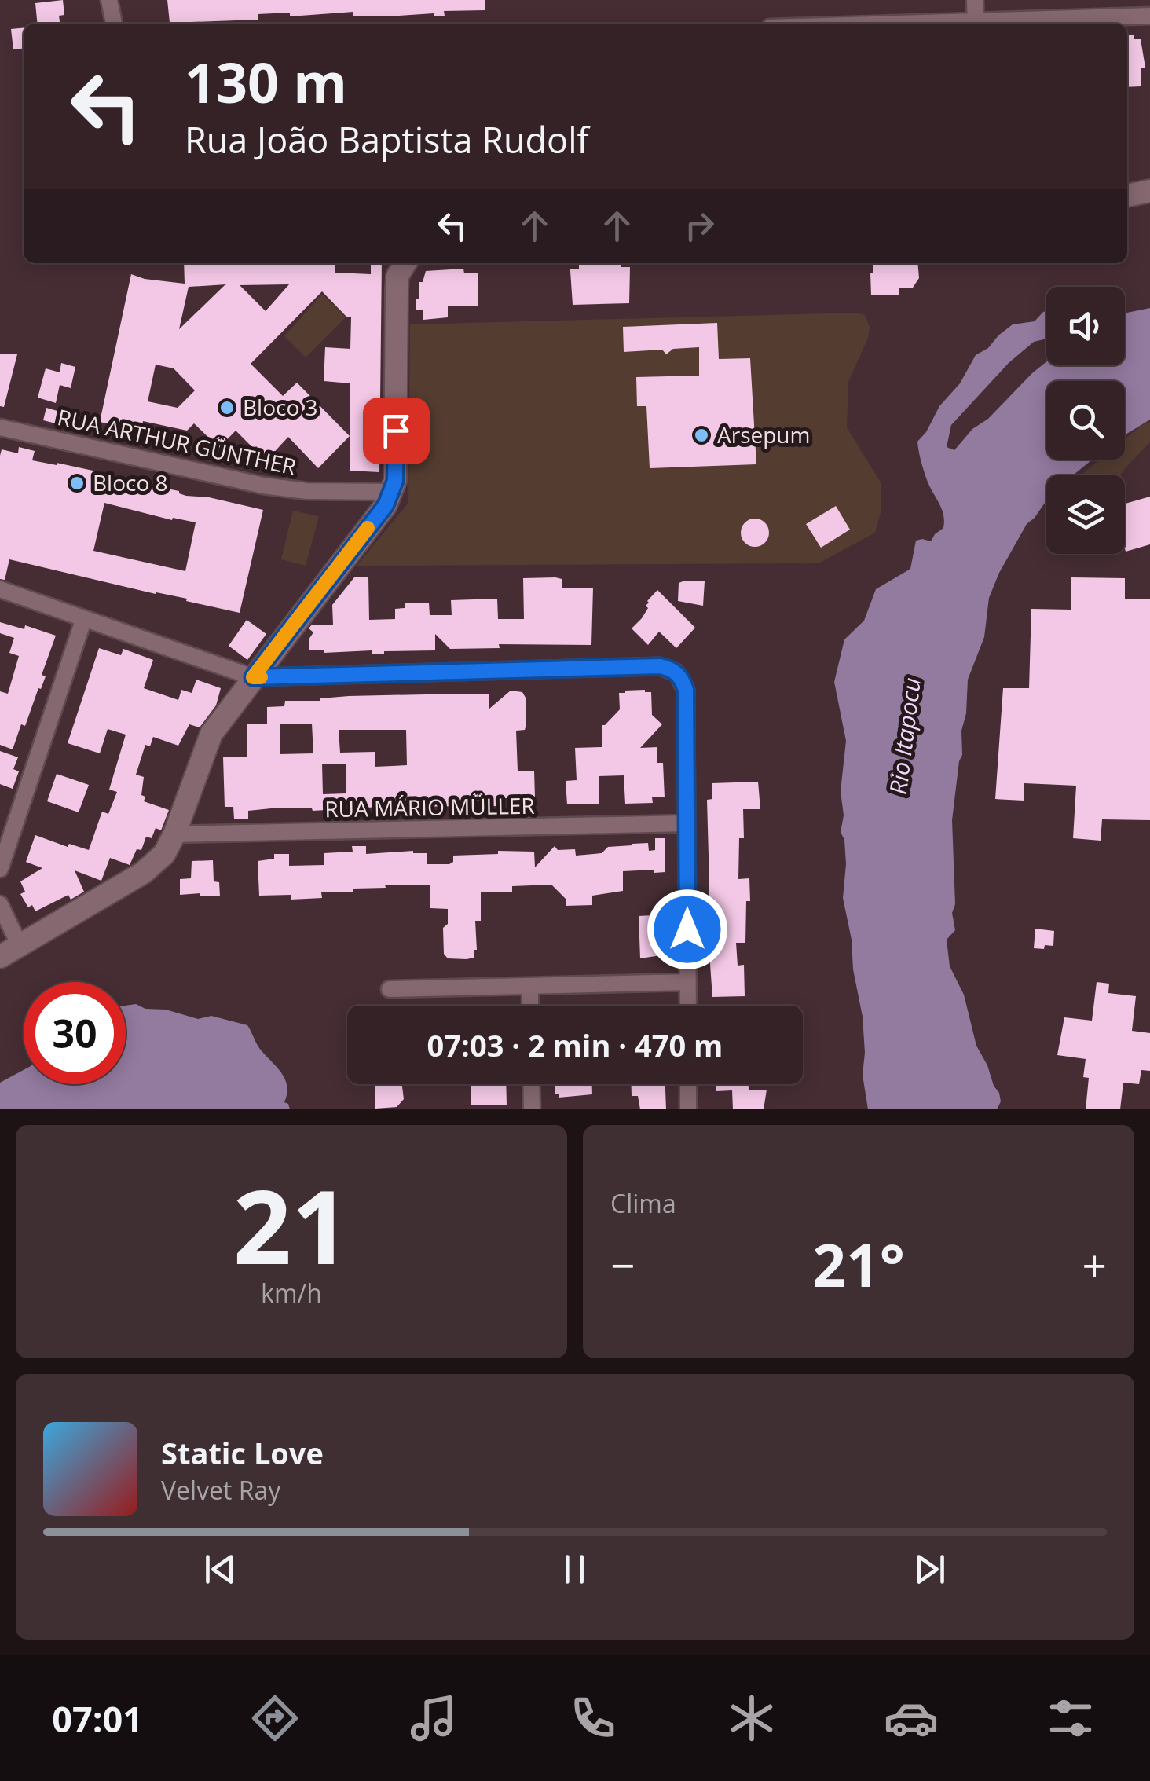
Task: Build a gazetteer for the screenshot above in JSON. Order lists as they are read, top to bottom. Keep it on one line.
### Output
{"streets":{"street":["RUA ARTHUR GÜNTHER","RUA MÁRIO MÜLLER"]},"water":["Rio Itapocu"],"places":["Bloco 3","Arsepum","Bloco 8"],"page":{"turn":["130 m","Rua João Baptista Rudolf"],"limit":"30","trip":"07:03 · 2 min · 470 m","tile":[["21","km/h"],"Clima"],"heat":["−","21°","+"],"song":["Static Love","Velvet Ray"],"tabs":"07:01"}}
